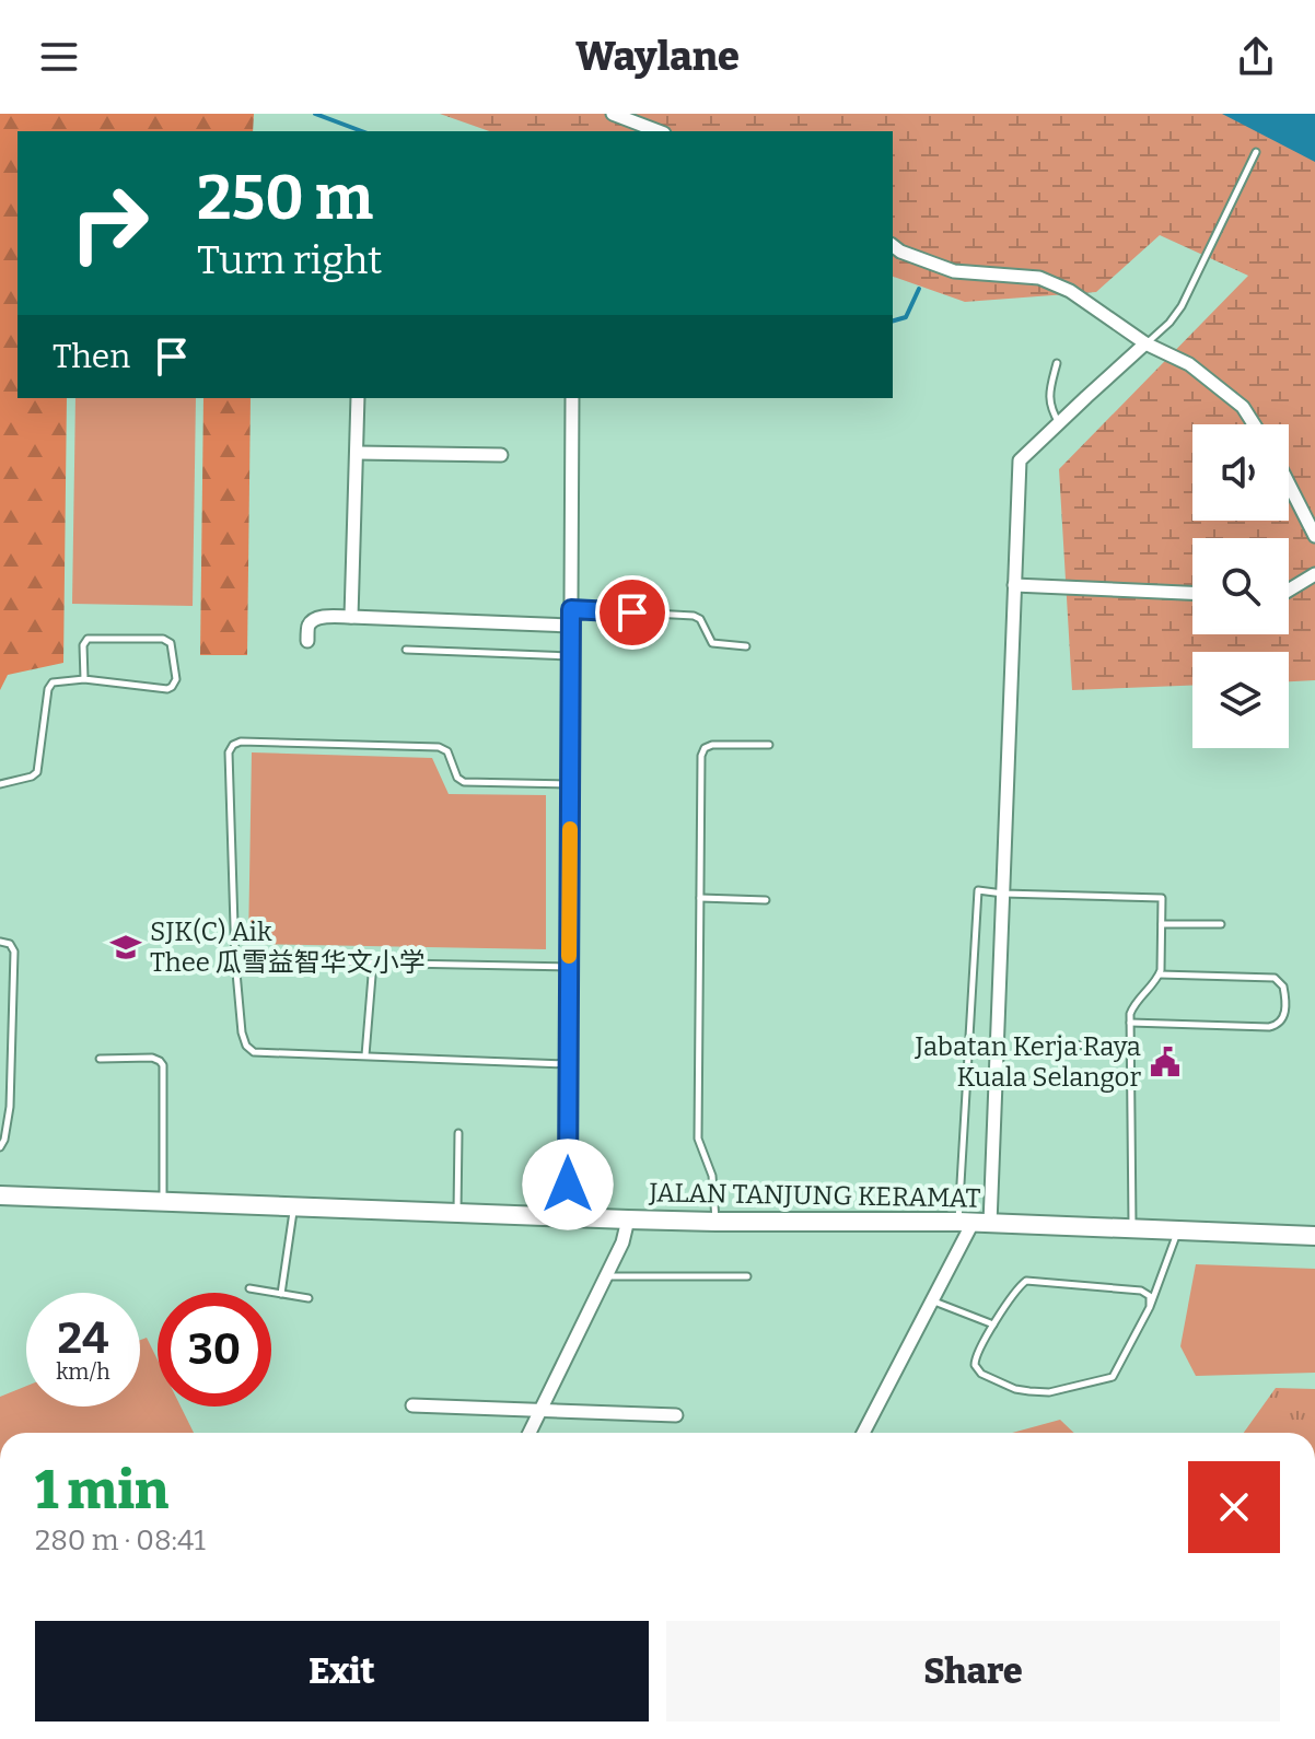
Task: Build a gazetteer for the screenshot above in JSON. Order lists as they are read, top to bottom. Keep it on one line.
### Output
{"streets":{"street":["JALAN TANJUNG KERAMAT"]},"places":{"school or university":["SJK(C) Aik Thee 瓜雪益智华文小学"],"public building":["Jabatan Kerja Raya Kuala Selangor"]},"page":{"header":"Waylane","turn":["250 m","Turn right"],"then":"Then","speed":"24 km/h","limit":"30","heading":["1 min","280 m · 08:41"],"buttons":["Exit","Share"]}}
